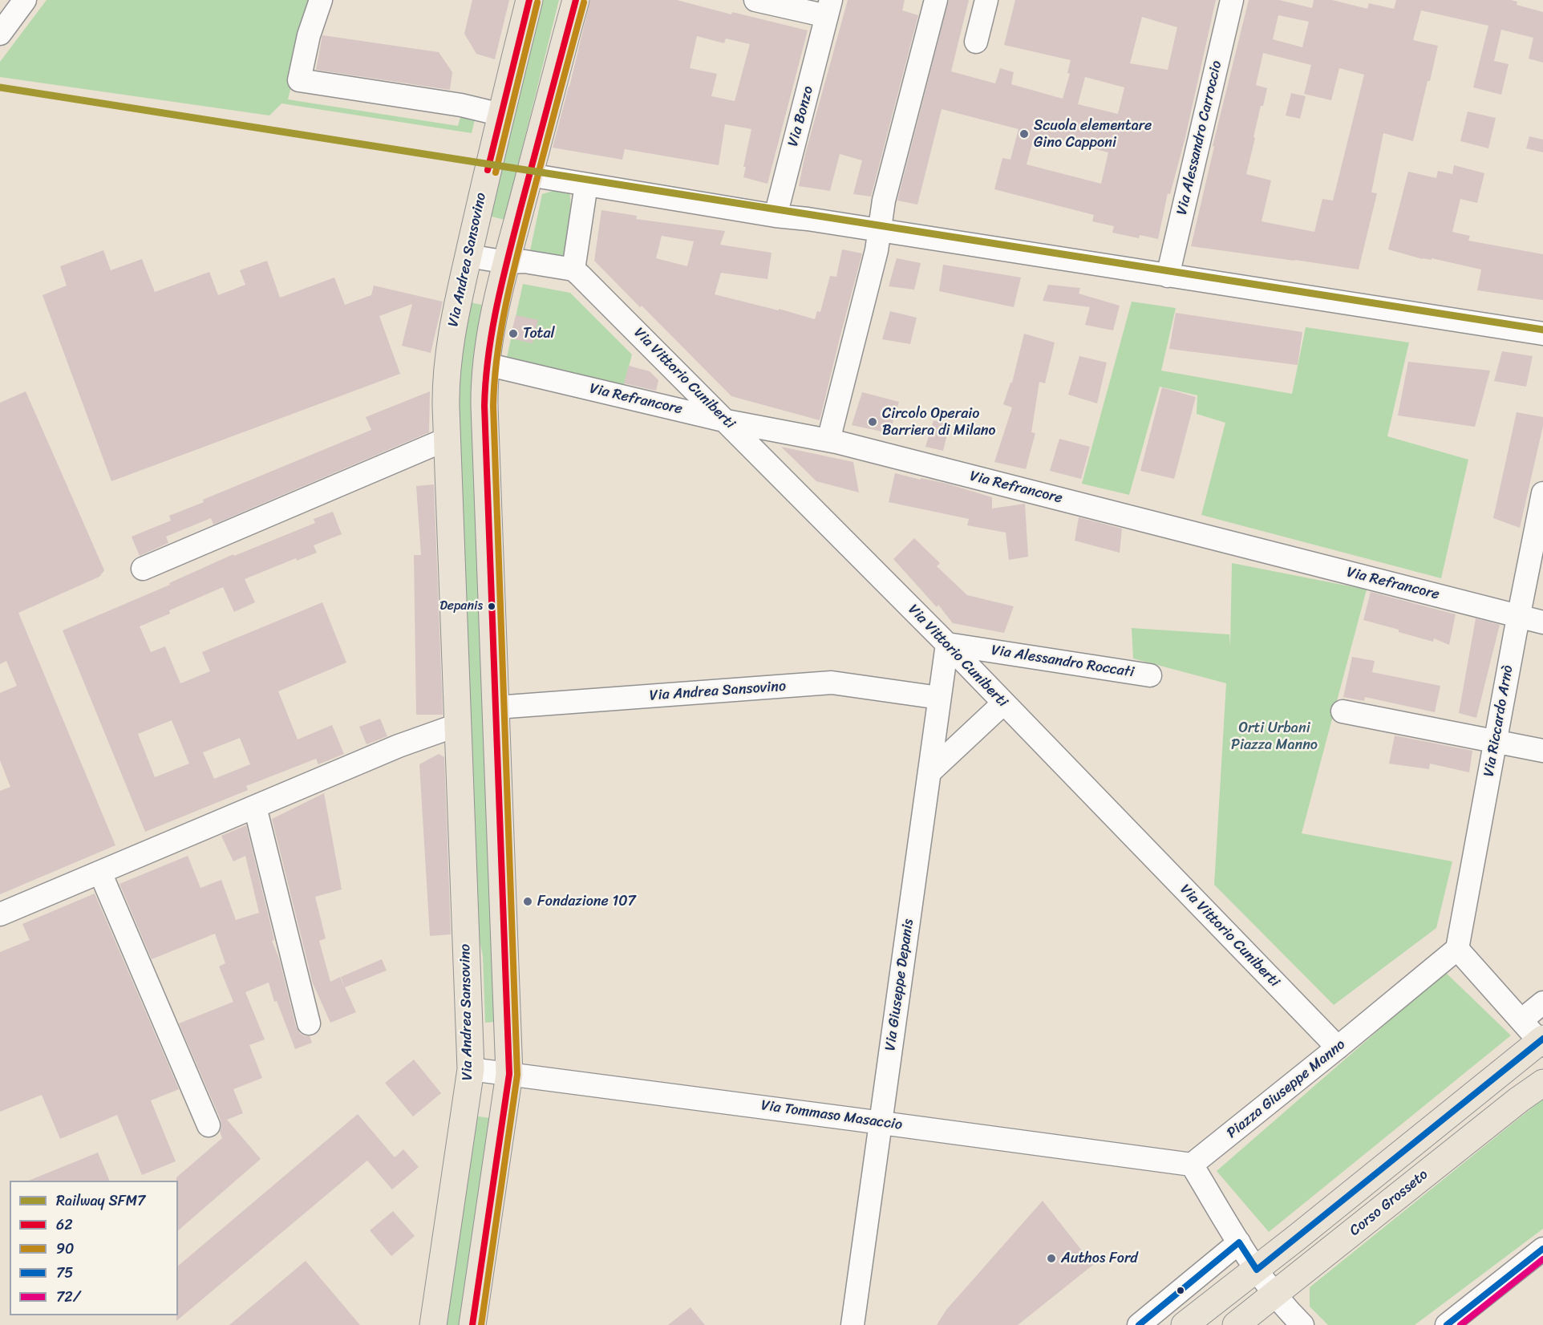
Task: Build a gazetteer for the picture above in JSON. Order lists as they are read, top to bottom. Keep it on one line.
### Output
{"streets":{"main road":["Via Andrea Sansovino","Corso Grosseto"],"street":["Via Bonzo","Via Alessandro Carroccio","Via Vittorio Cuniberti","Via Refrancore","Via Alessandro Roccati","Via Riccardo Arnò","Via Giuseppe Depanis","Piazza Giuseppe Manno","Via Tommaso Masaccio"]},"crossings":[["Via Andrea Sansovino","Via Giuseppe Depanis"],["Via Andrea Sansovino","Via Tommaso Masaccio"],["Via Vittorio Cuniberti","Via Refrancore"],["Via Vittorio Cuniberti","Via Alessandro Roccati"],["Via Vittorio Cuniberti","Via Giuseppe Depanis"],["Via Vittorio Cuniberti","Piazza Giuseppe Manno"],["Via Refrancore","Via Riccardo Arnò"],["Via Alessandro Roccati","Via Giuseppe Depanis"],["Via Riccardo Arnò","Piazza Giuseppe Manno"],["Via Giuseppe Depanis","Via Tommaso Masaccio"],["Piazza Giuseppe Manno","Via Tommaso Masaccio"]],"parks":["Orti Urbani Piazza Manno"],"places":["Scuola elementare Gino Capponi","Total","Circolo Operaio Barriera di Milano","Depanis","Fondazione 107","Authos Ford"],"lines":["transit line 62","transit line 90","rail line SFM7","transit line 75","transit line 72/"],"legend":["Railway SFM7","62","90","75","72/"]}
